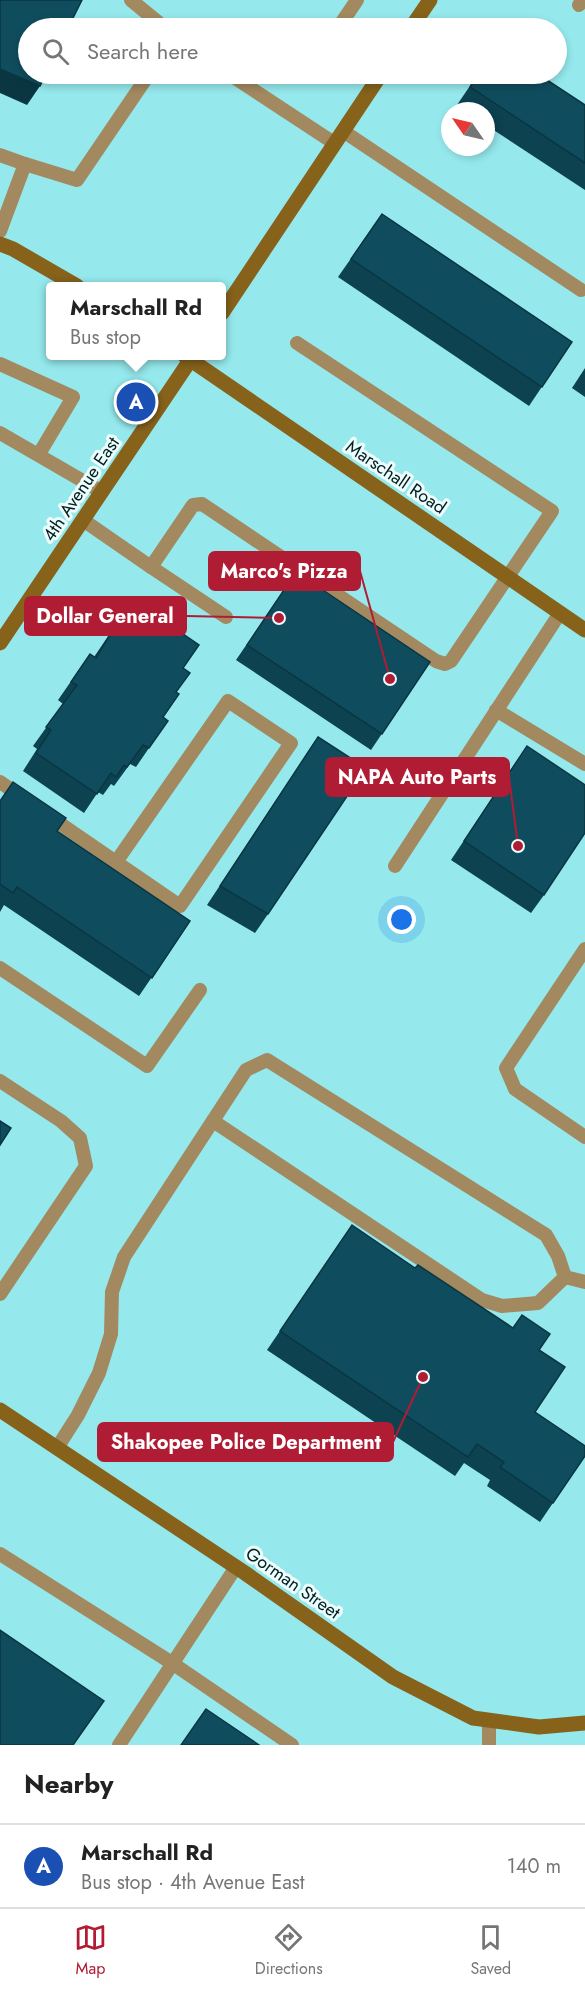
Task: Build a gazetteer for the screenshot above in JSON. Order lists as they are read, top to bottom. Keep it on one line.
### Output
{"streets":{"street":["Marschall Road","4th Avenue East","Gorman Street"]},"places":["Dollar General","Marco's Pizza","NAPA Auto Parts","Shakopee Police Department"],"north":"top left","page":{"search":"Search here","popup":["Marschall Rd","Bus stop"],"pins":"A","heading":"Nearby","list":[{"mark":"A","name":"Marschall Rd","note":"Bus stop · 4th Avenue East","value":"140 m"}],"nav":["Map","Directions","Saved"]}}
